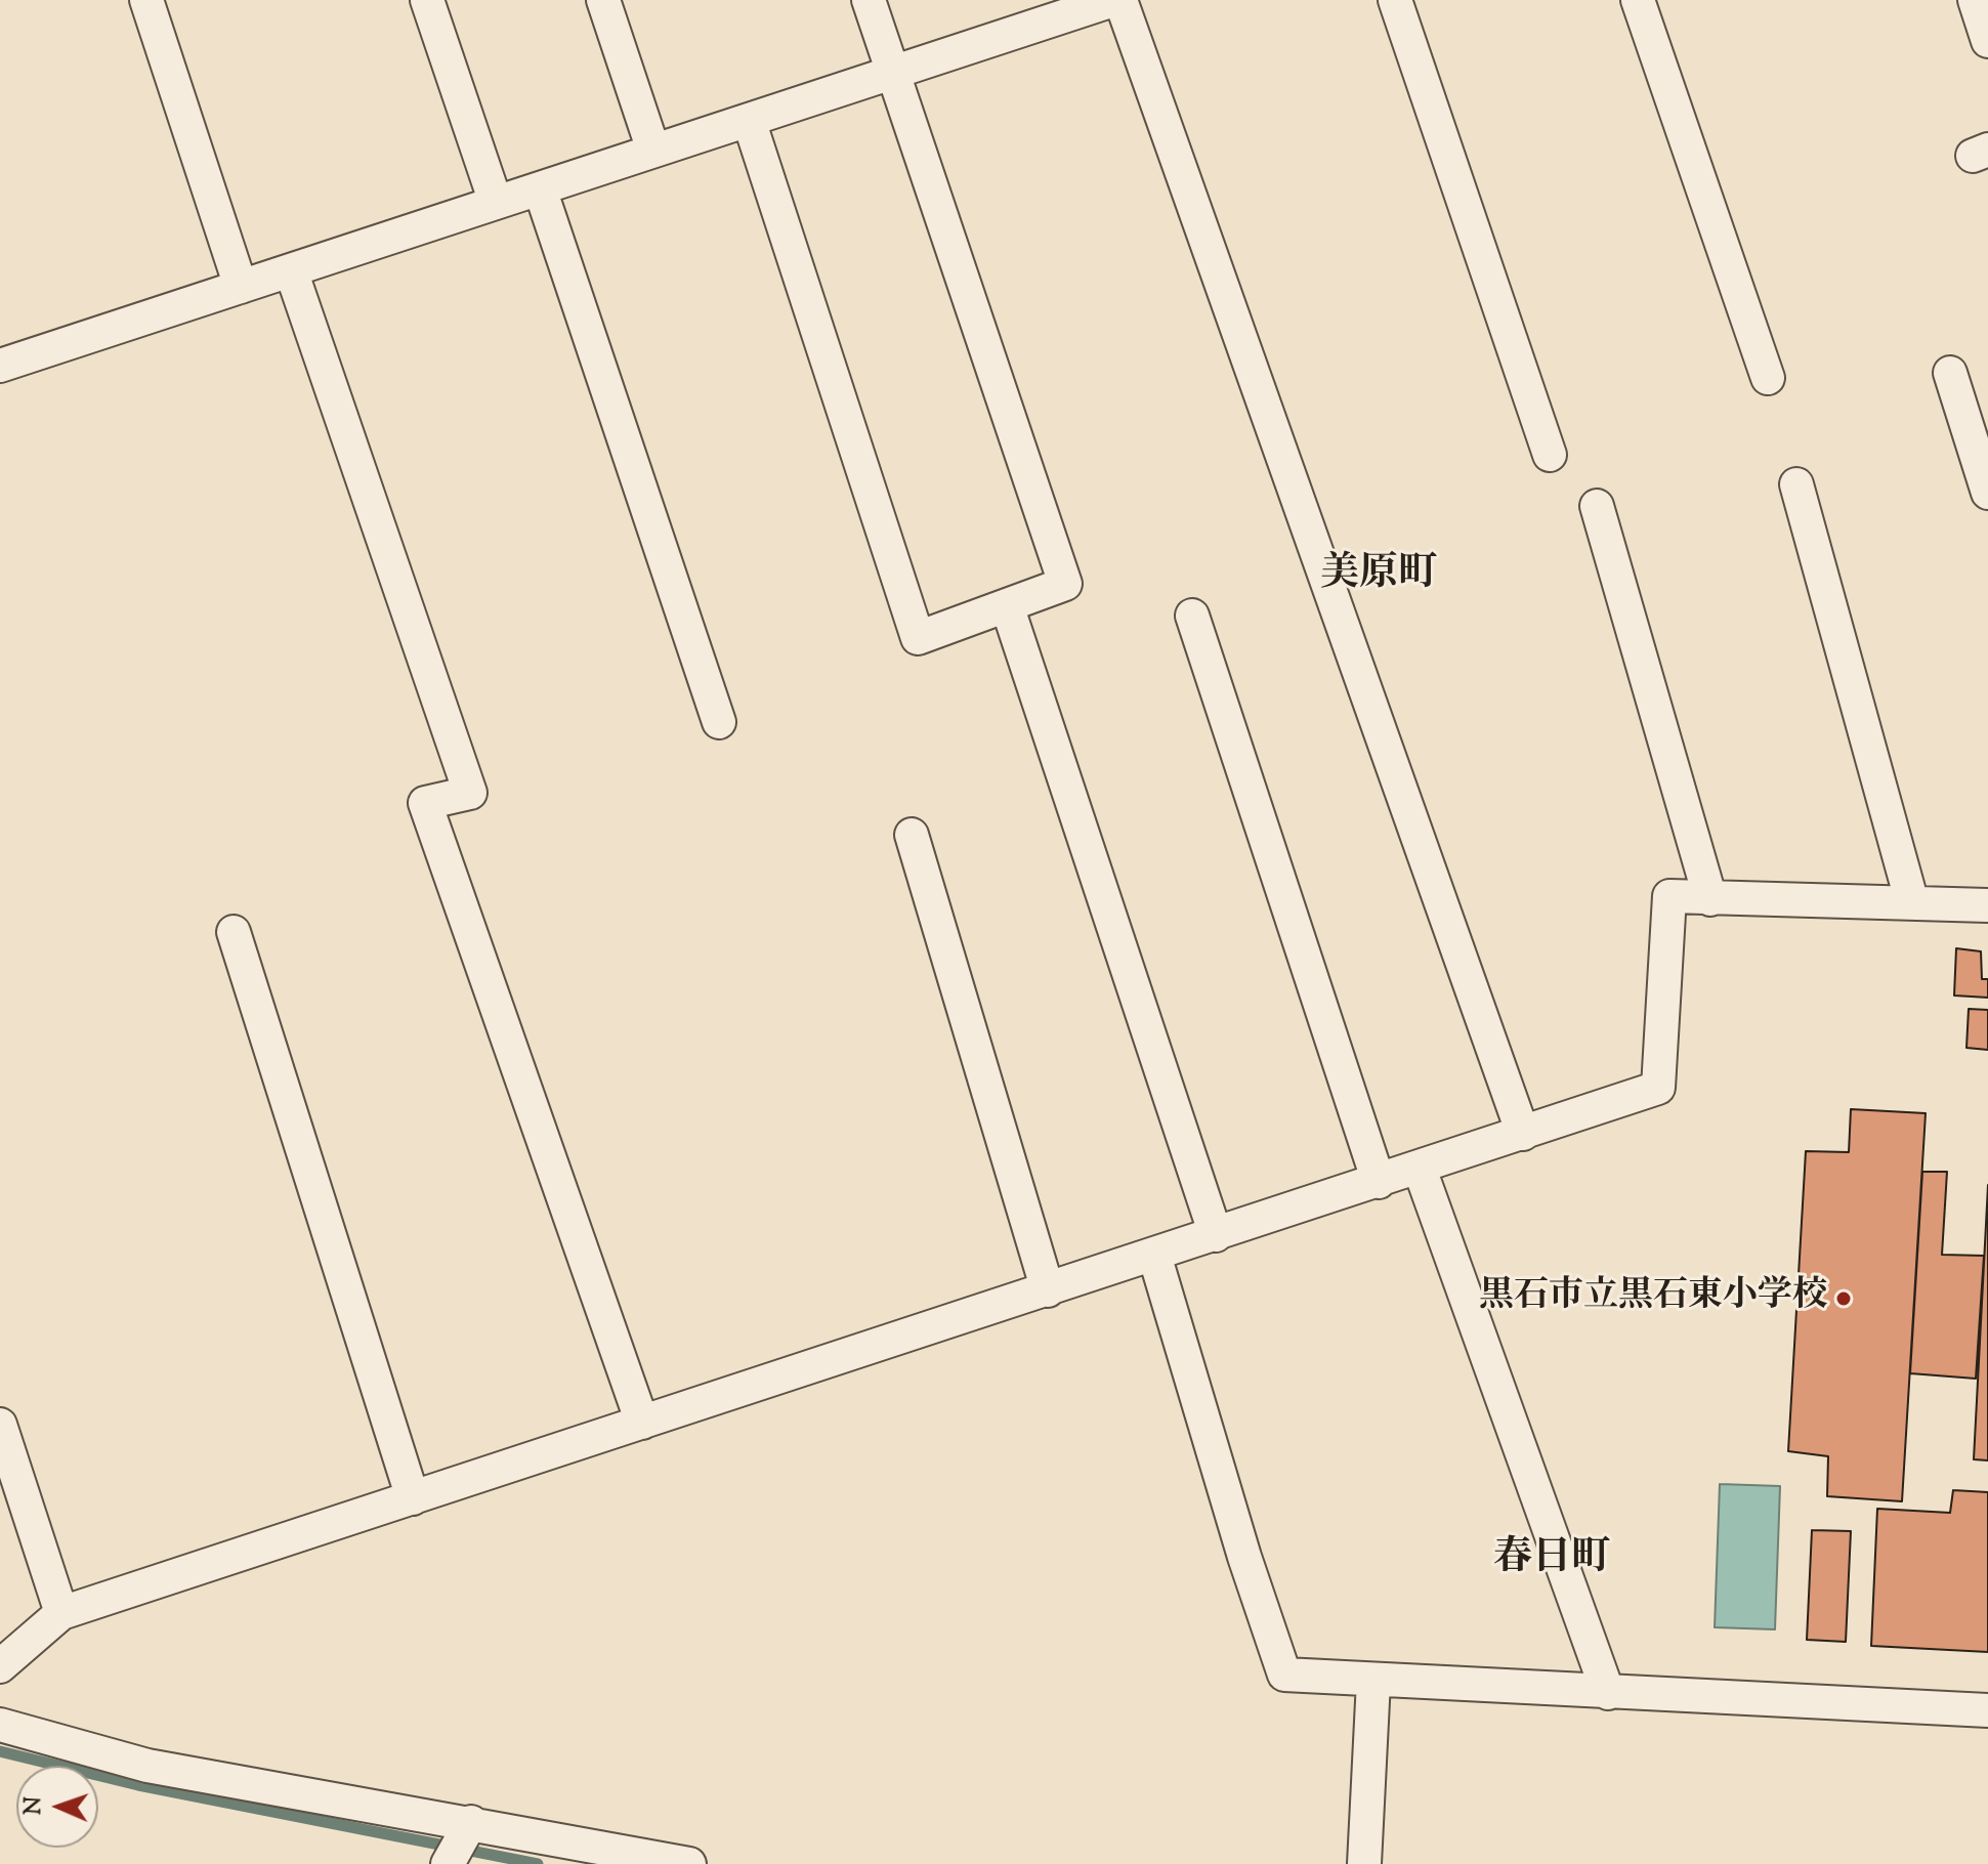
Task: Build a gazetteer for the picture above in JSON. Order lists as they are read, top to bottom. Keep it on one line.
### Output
{"districts":["美原町","春日町"],"places":["黒石市立黒石東小学校"],"north":"left"}
